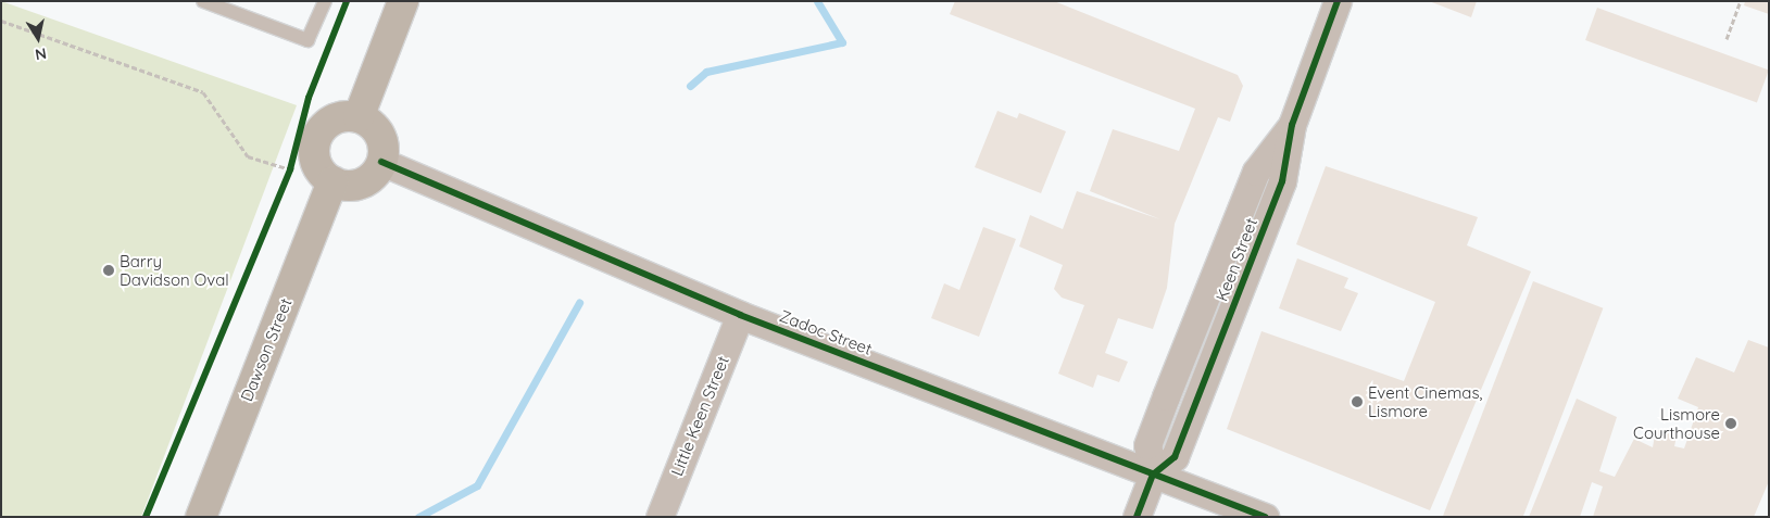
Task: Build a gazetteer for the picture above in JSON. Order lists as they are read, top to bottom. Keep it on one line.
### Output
{"streets":{"main road":["Dawson Street"],"street":["Keen Street","Zadoc Street","Little Keen Street"]},"crossings":[["Keen Street","Zadoc Street"],["Zadoc Street","Dawson Street"],["Zadoc Street","Little Keen Street"]],"places":["Barry Davidson Oval","Event Cinemas, Lismore","Lismore Courthouse"],"north":"bottom"}
